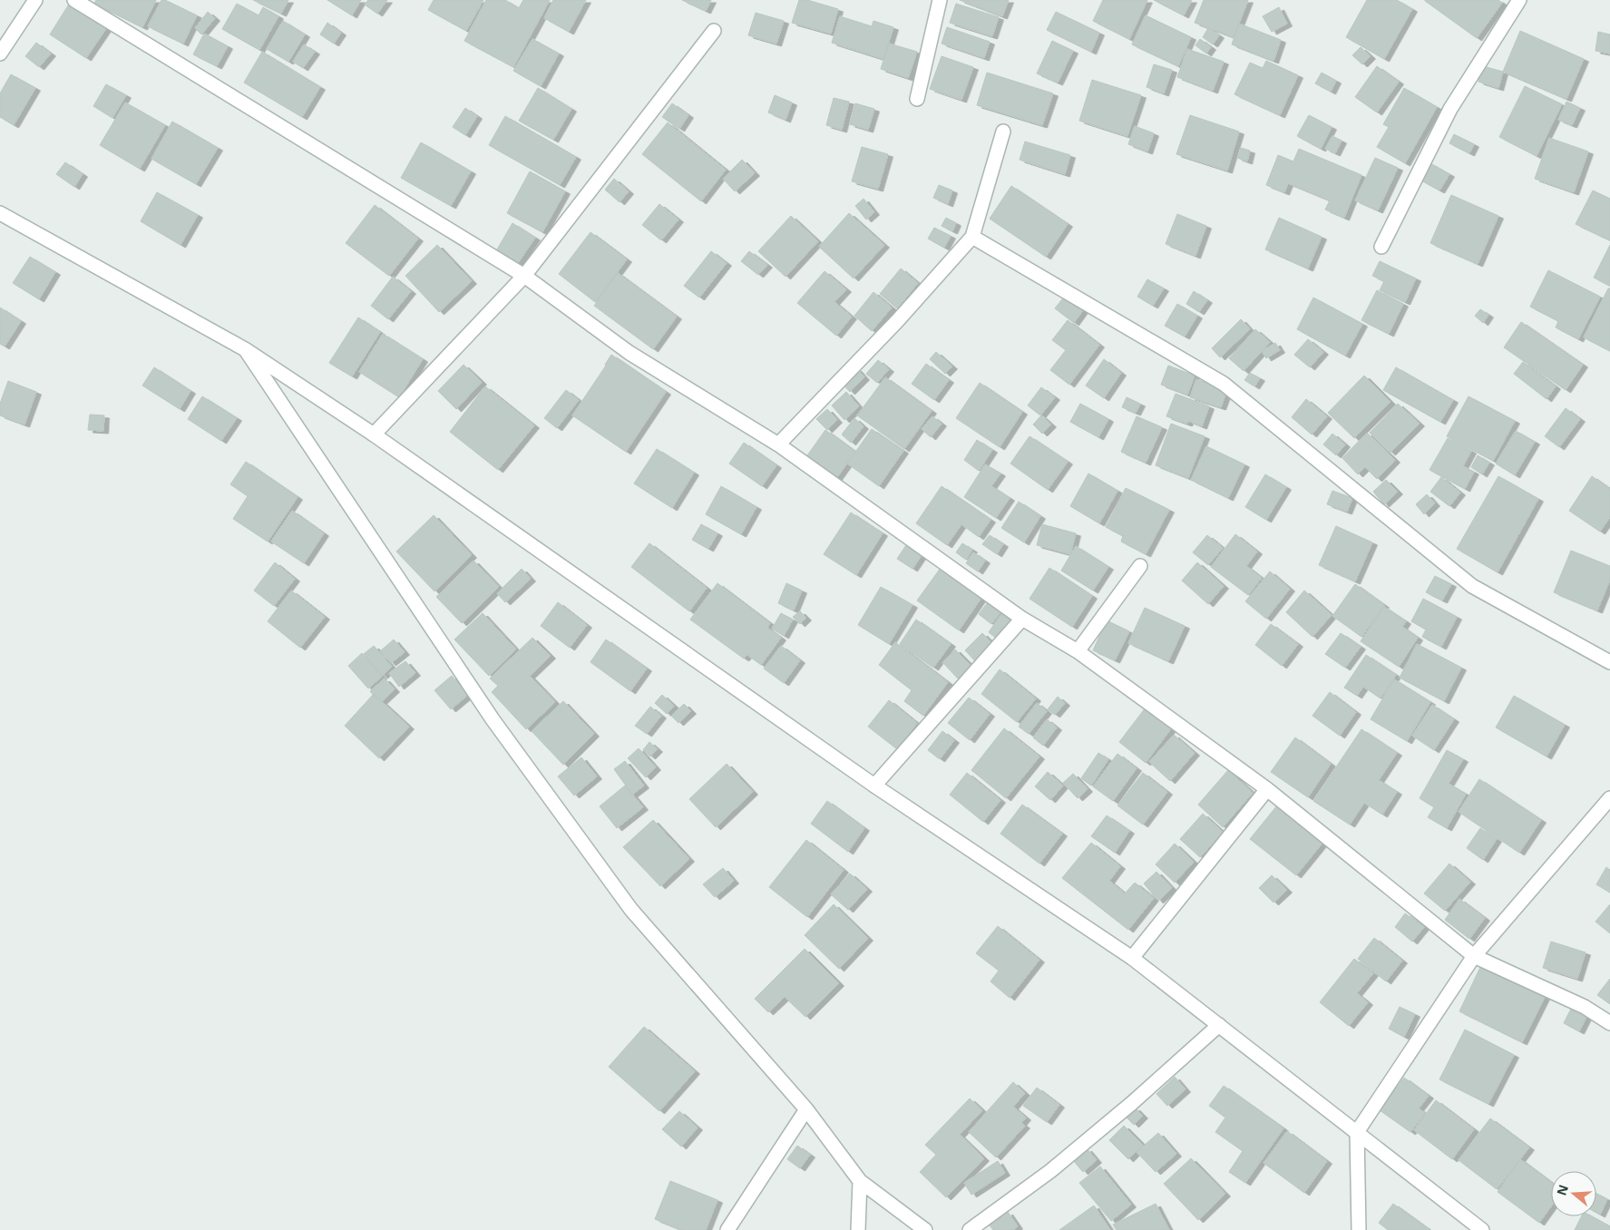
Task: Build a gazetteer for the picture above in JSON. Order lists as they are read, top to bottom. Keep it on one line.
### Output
{"north":"left"}
